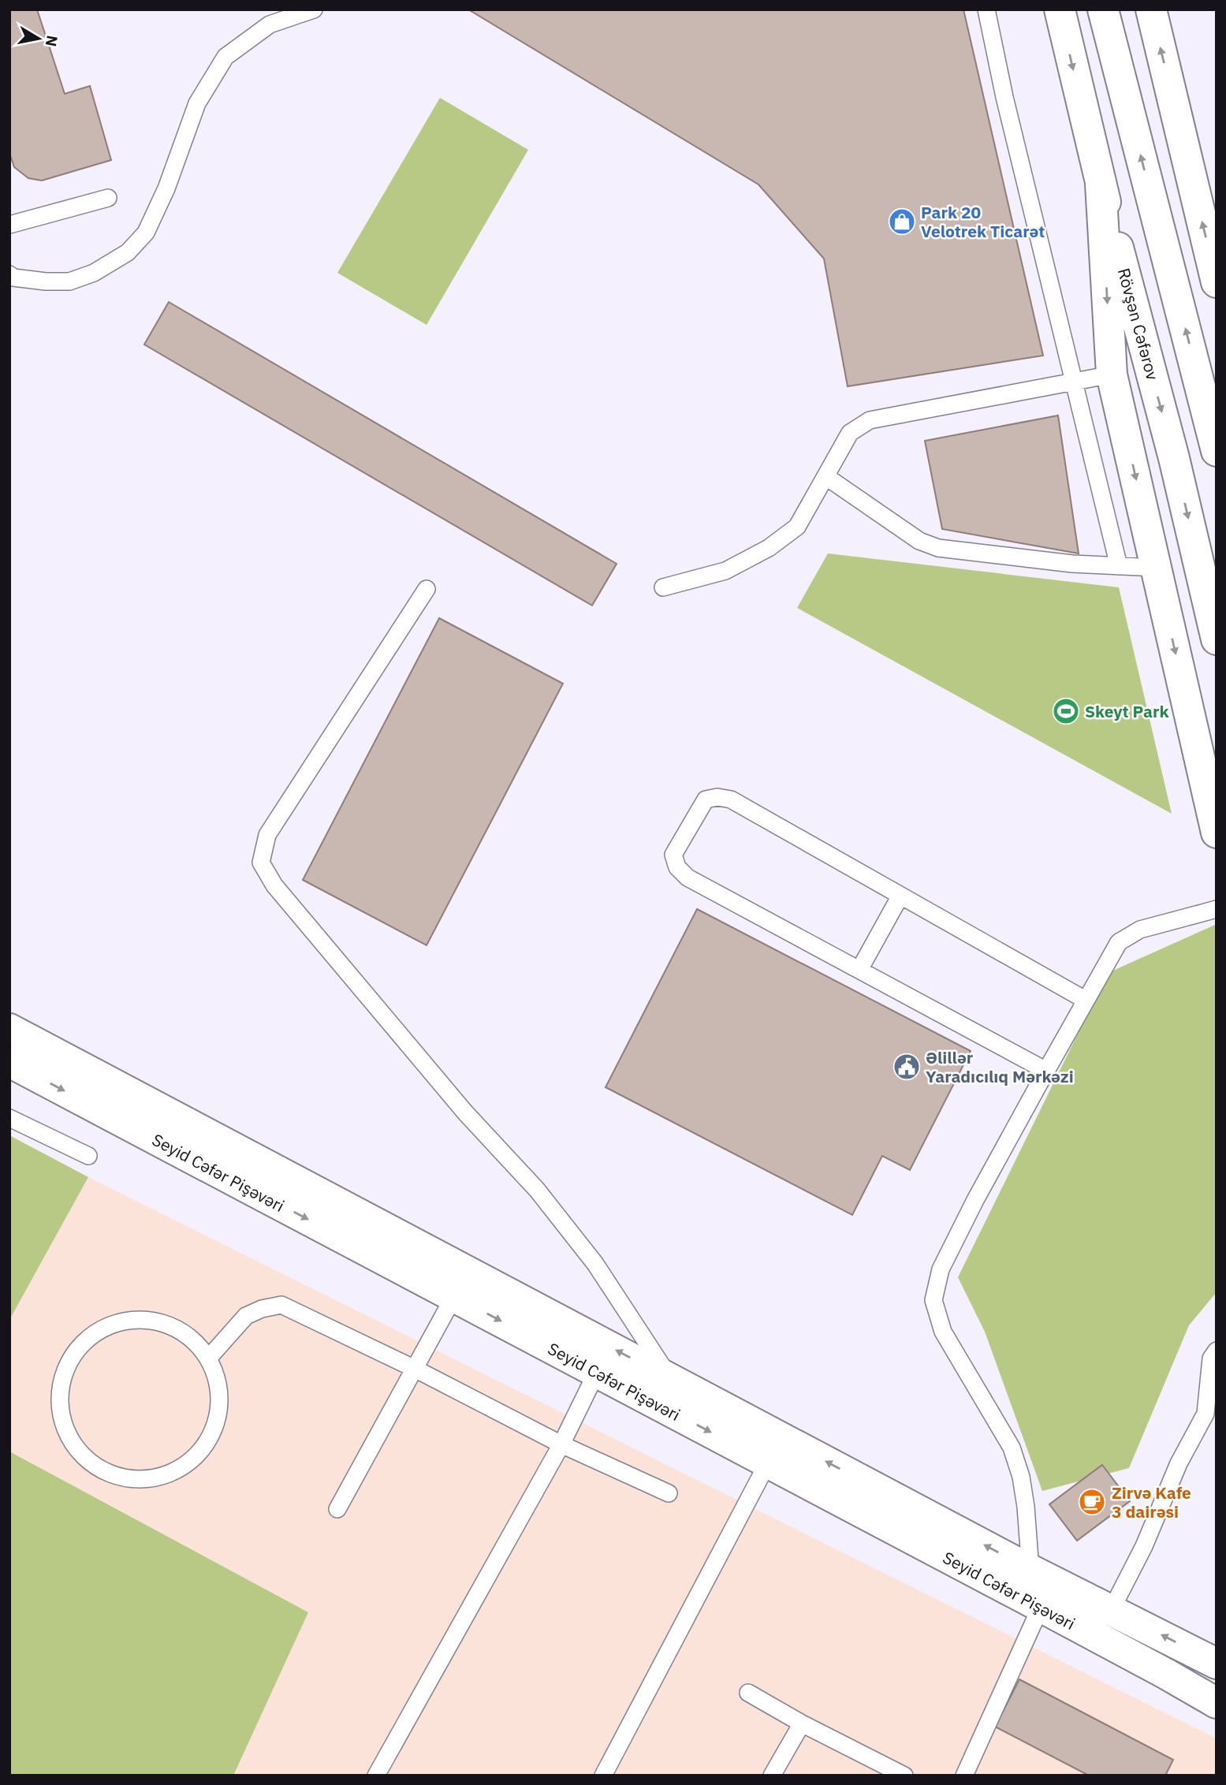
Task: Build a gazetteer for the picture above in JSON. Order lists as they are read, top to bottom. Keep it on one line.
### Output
{"streets":{"street":["Rövşən Cəfərov","Seyid Cəfər Pişəvəri"]},"places":{"shop":["Park 20 Velotrek Ticarət"],"sports":["Skeyt Park"],"public building":["Əlillər Yaradıcılıq Mərkəzi"],"cafe":["Zirvə Kafe 3 dairəsi"]},"north":"right"}
